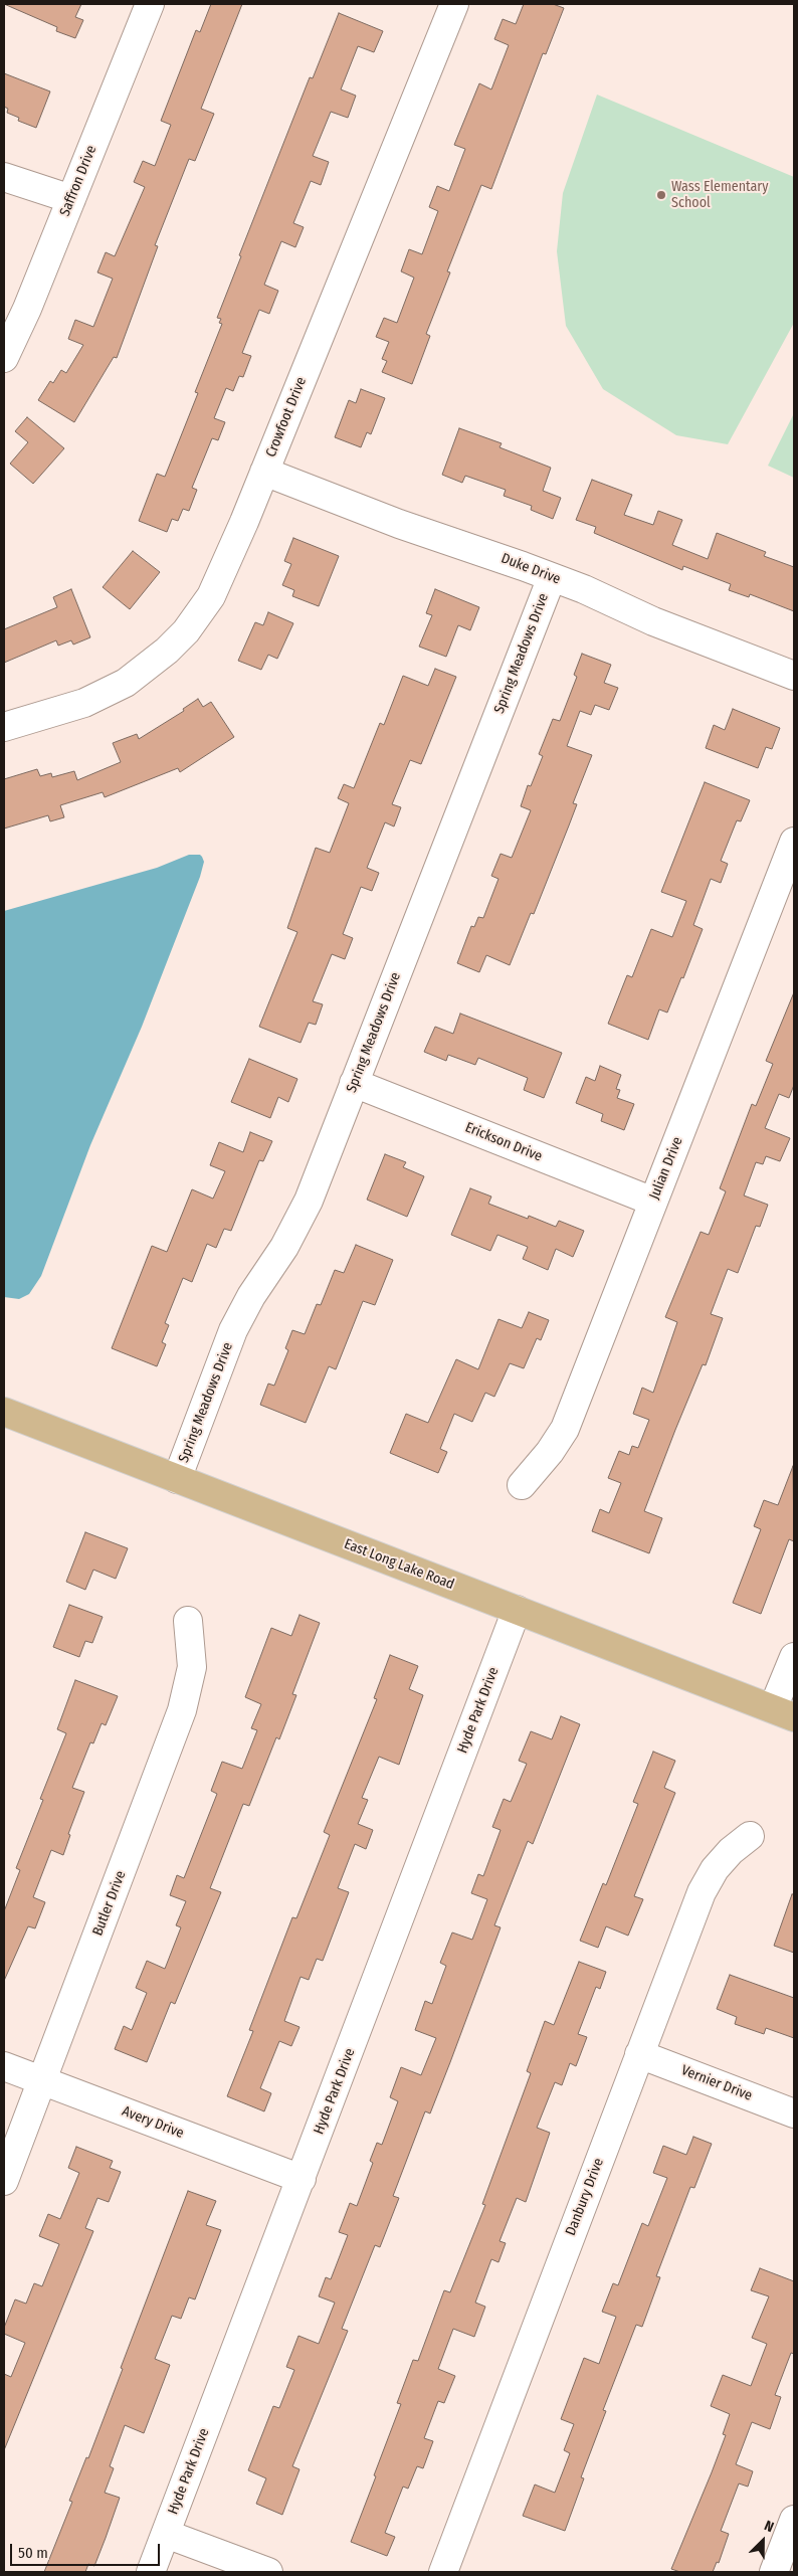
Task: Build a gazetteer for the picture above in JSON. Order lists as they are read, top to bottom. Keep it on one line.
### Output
{"streets":{"main road":["East Long Lake Road"],"street":["Saffron Drive","Crowfoot Drive","Duke Drive","Spring Meadows Drive","Erickson Drive","Julian Drive","Hyde Park Drive","Butler Drive","Vernier Drive","Avery Drive","Danbury Drive"]},"crossings":[["Crowfoot Drive","Duke Drive"],["Duke Drive","Spring Meadows Drive"],["Spring Meadows Drive","Erickson Drive"],["Spring Meadows Drive","East Long Lake Road"],["Erickson Drive","Julian Drive"],["East Long Lake Road","Hyde Park Drive"],["Hyde Park Drive","Avery Drive"],["Butler Drive","Avery Drive"],["Vernier Drive","Danbury Drive"]],"places":["Wass Elementary School"],"scale_bar":"50 m","north":"top right"}
